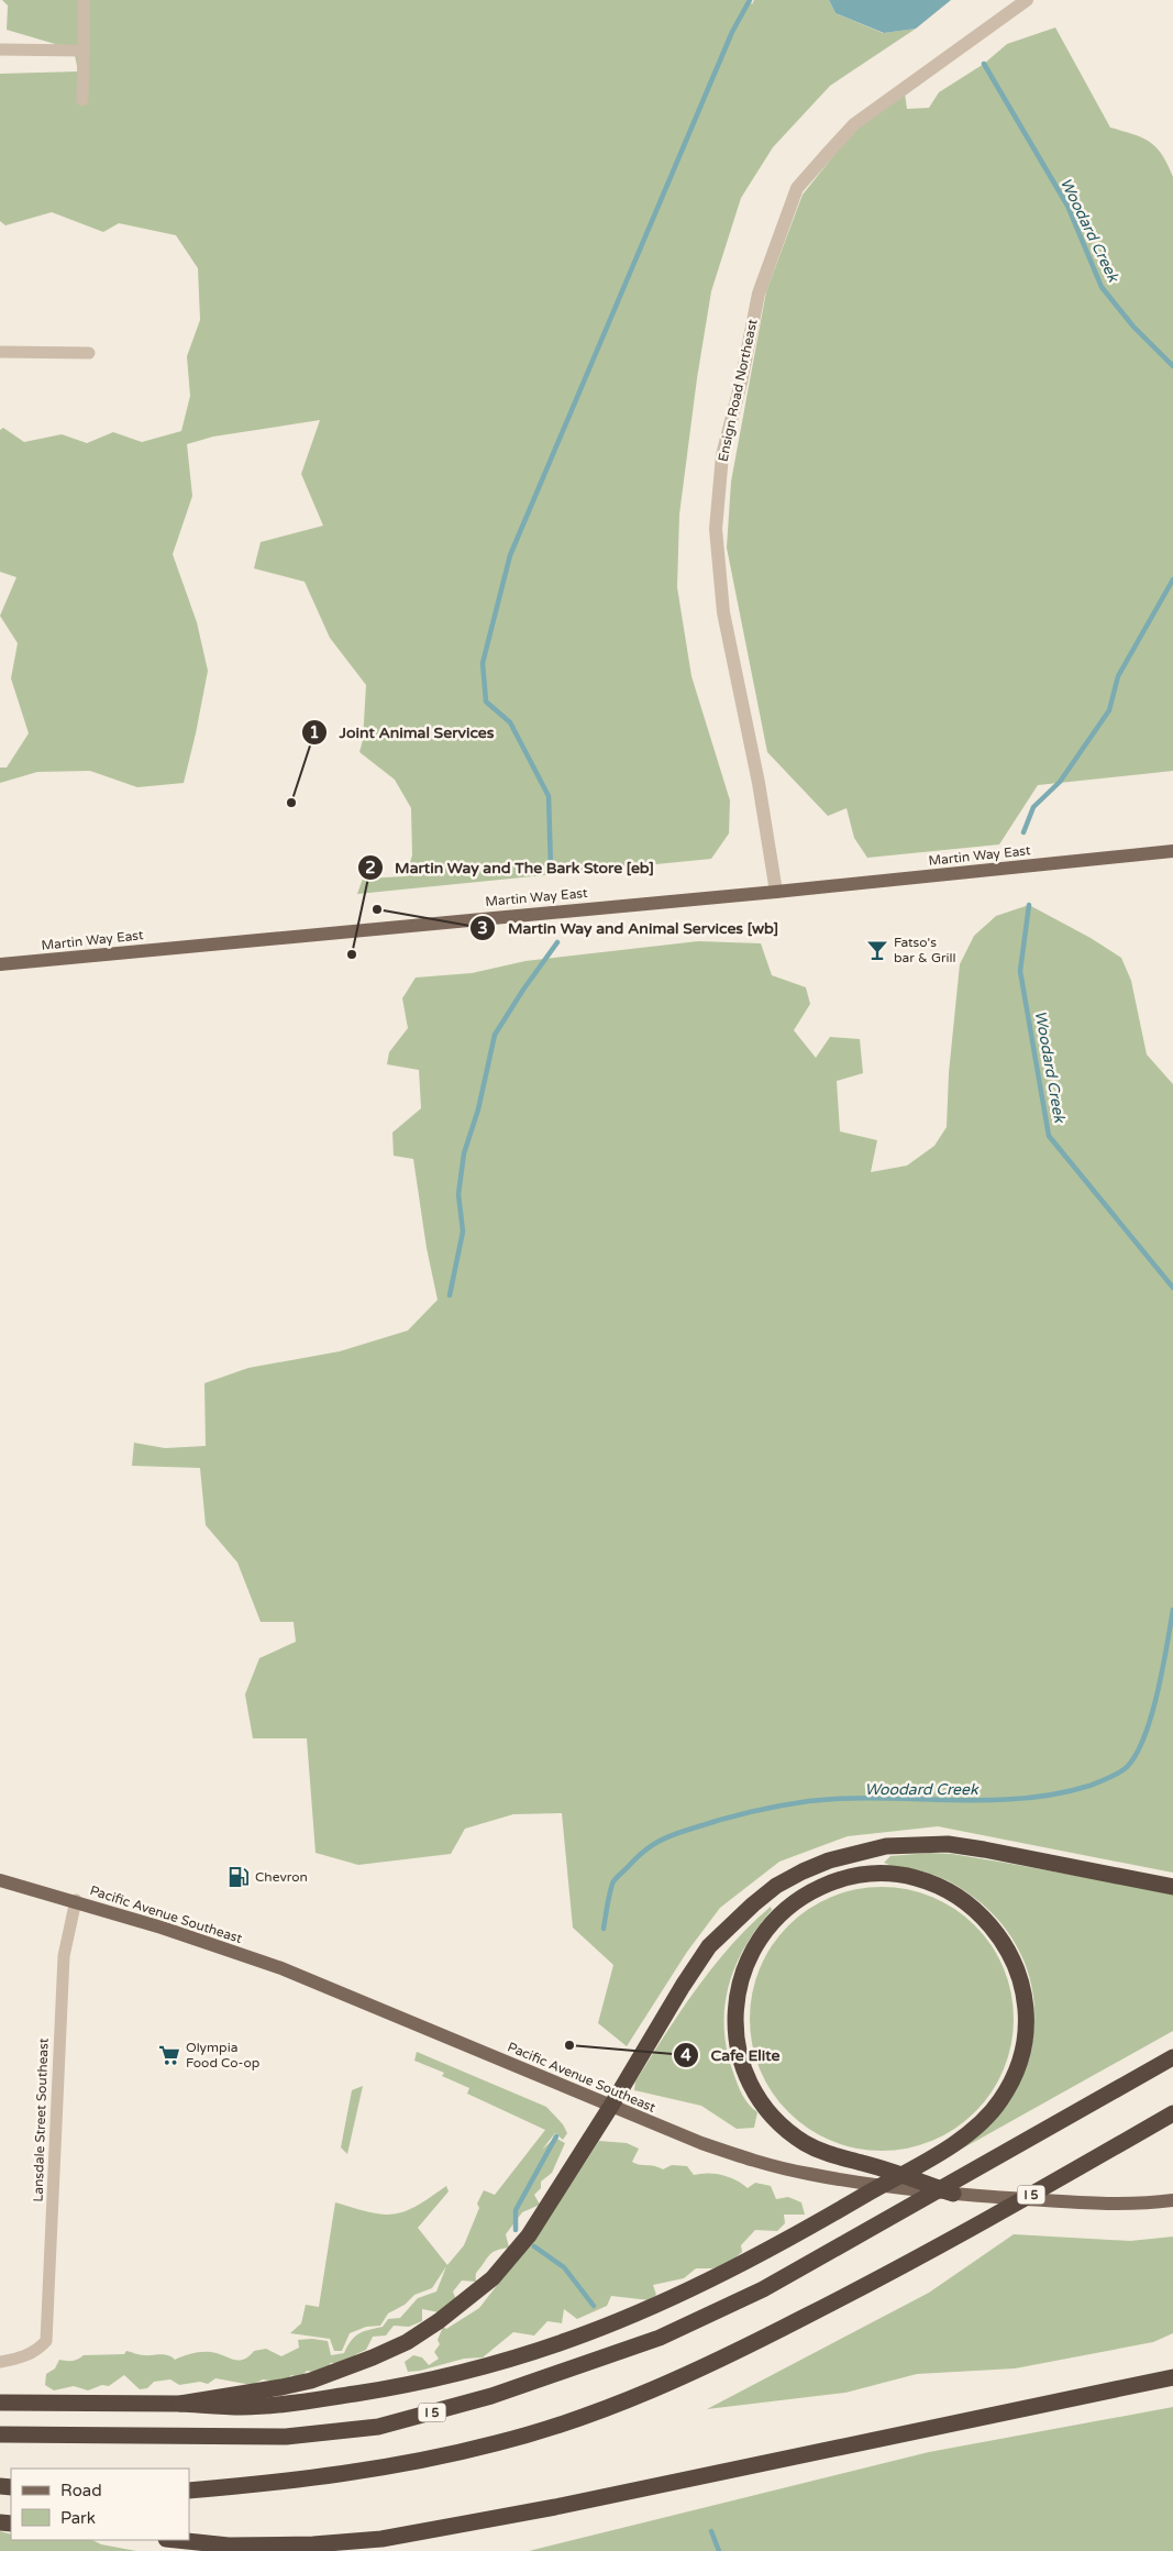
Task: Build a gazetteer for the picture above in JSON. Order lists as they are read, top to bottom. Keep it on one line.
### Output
{"streets":{"highway":["I 5"],"main road":["Martin Way East","Pacific Avenue Southeast"],"street":["Ensign Road Northeast","Lansdale Street Southeast"]},"crossings":[["Ensign Road Northeast","Martin Way East"],["Pacific Avenue Southeast","Lansdale Street Southeast"]],"water":["Woodard Creek"],"places":{"other":["Joint Animal Services","Martin Way and Animal Services [wb]","Martin Way and The Bark Store [eb]","Cafe Elite"],"bar":["Fatso's bar & Grill"],"fuel station":["Chevron"],"supermarket":["Olympia Food Co-op"]},"legend":["Road","Park"]}
